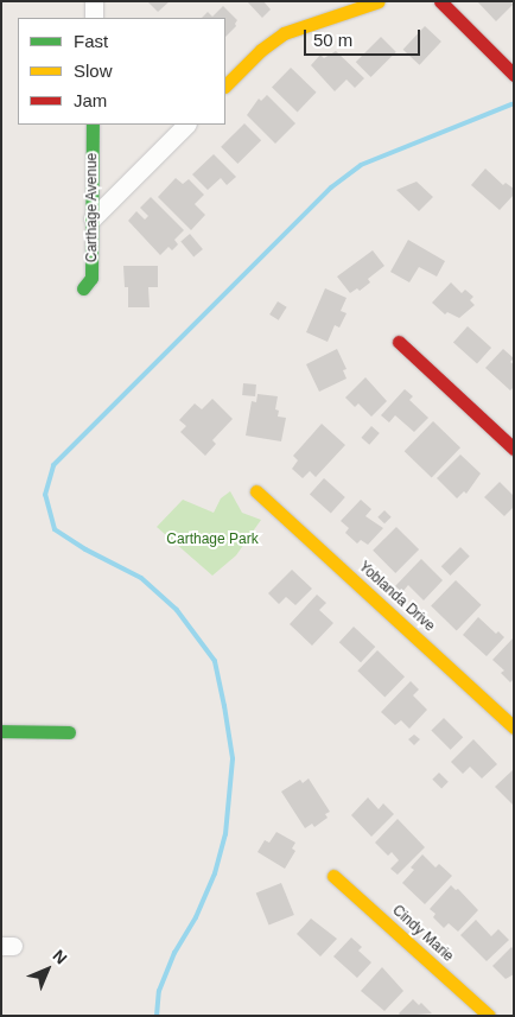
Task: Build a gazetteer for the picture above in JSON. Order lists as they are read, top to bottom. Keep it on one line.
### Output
{"streets":{"street":["Carthage Avenue","Yoblanda Drive","Cindy Marie"]},"parks":["Carthage Park"],"legend":["Fast","Slow","Jam"],"scale_bar":"50 m","north":"top right"}
